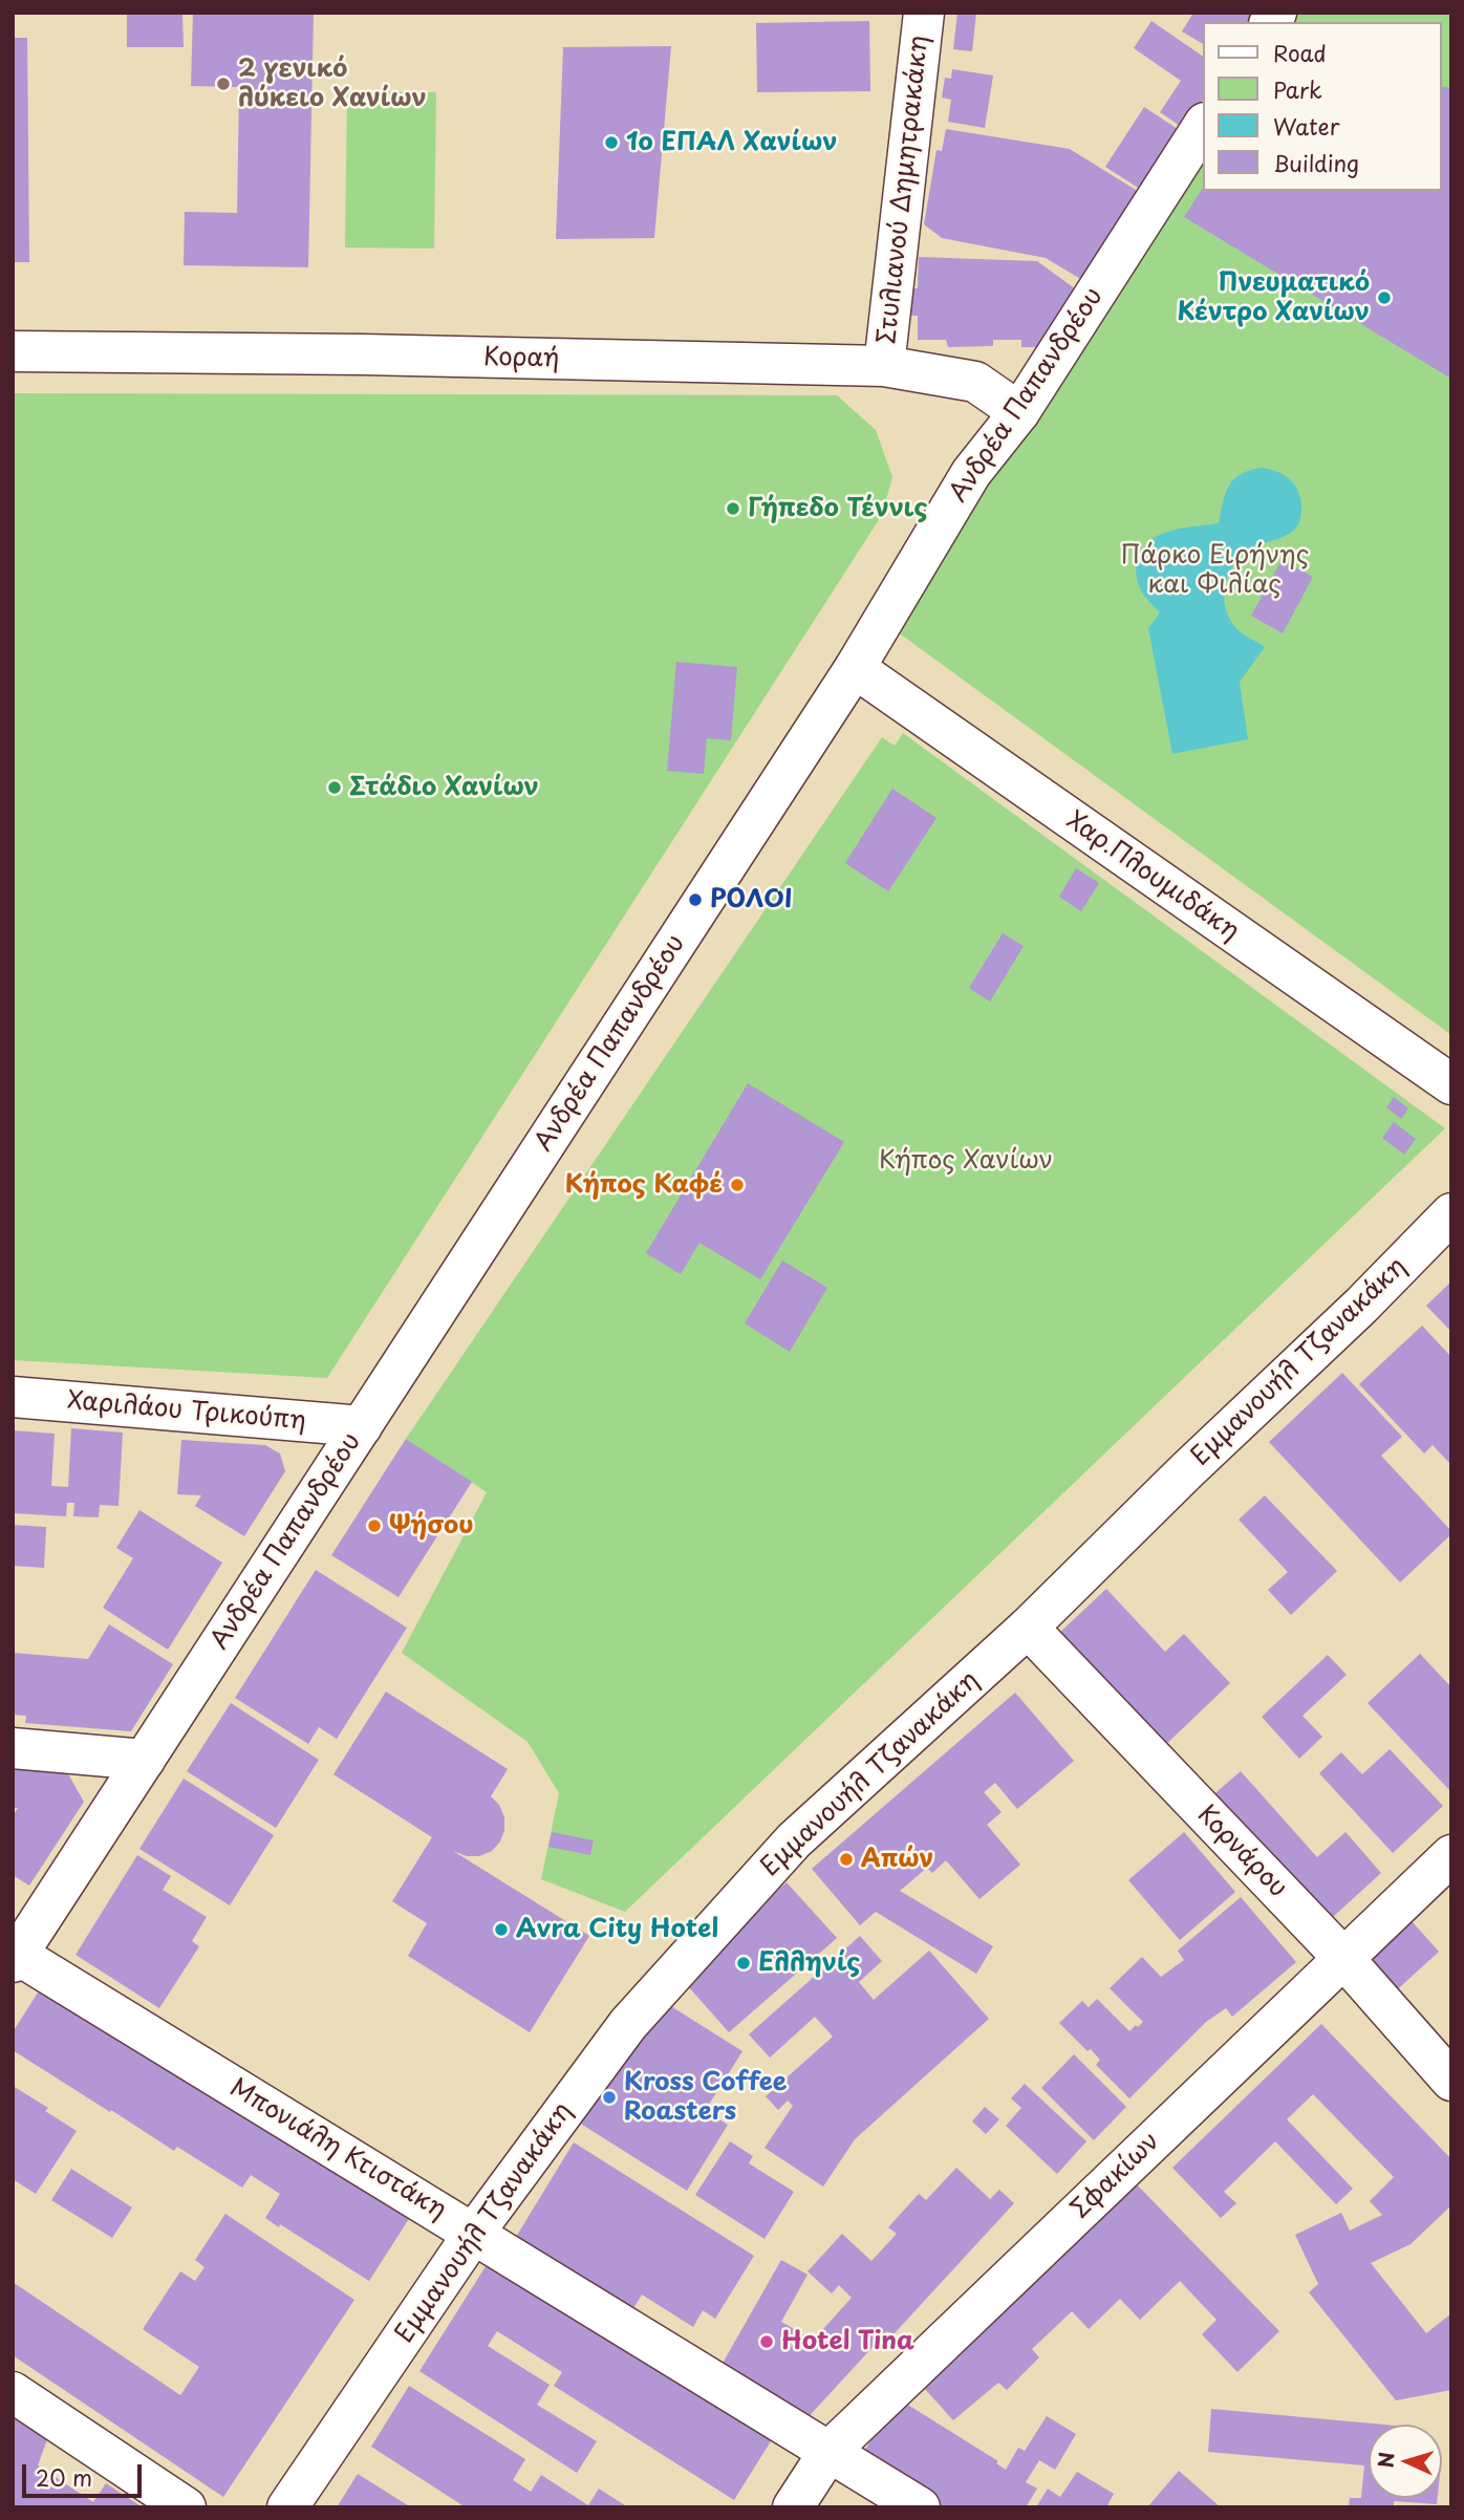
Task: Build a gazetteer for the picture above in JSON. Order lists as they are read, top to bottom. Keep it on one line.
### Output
{"streets":{"street":["Στυλιανού Δημητρακάκη","Κοραή","Ανδρέα Παπανδρέου","Χαρ.Πλουμιδάκη","Εμμανουήλ Τζανακάκη","Χαριλάου Τρικούπη","Κορνάρου","Μπονιάλη Κτιστάκη","Σφακίων"]},"crossings":[["Στυλιανού Δημητρακάκη","Κοραή"],["Κοραή","Ανδρέα Παπανδρέου"],["Ανδρέα Παπανδρέου","Χαρ.Πλουμιδάκη"],["Ανδρέα Παπανδρέου","Χαριλάου Τρικούπη"],["Ανδρέα Παπανδρέου","Μπονιάλη Κτιστάκη"],["Εμμανουήλ Τζανακάκη","Κορνάρου"],["Εμμανουήλ Τζανακάκη","Μπονιάλη Κτιστάκη"],["Κορνάρου","Σφακίων"],["Μπονιάλη Κτιστάκη","Σφακίων"]],"parks":["Πάρκο Ειρήνης και Φιλίας","Κήπος Χανίων"],"places":["2 γενικό λύκειο Χανίων","1ο ΕΠΑΛ Χανίων","Πνευματικό Κέντρο Χανίων","Γήπεδο Τέννις","Στάδιο Χανίων","ΡΟΛΟΙ","Κήπος Καφέ","Ψήσου","Απών","Avra City Hotel","Ελληνίς","Kross Coffee Roasters","Hotel Tina"],"legend":["Road","Park","Water","Building"],"scale_bar":"20 m","north":"left"}
